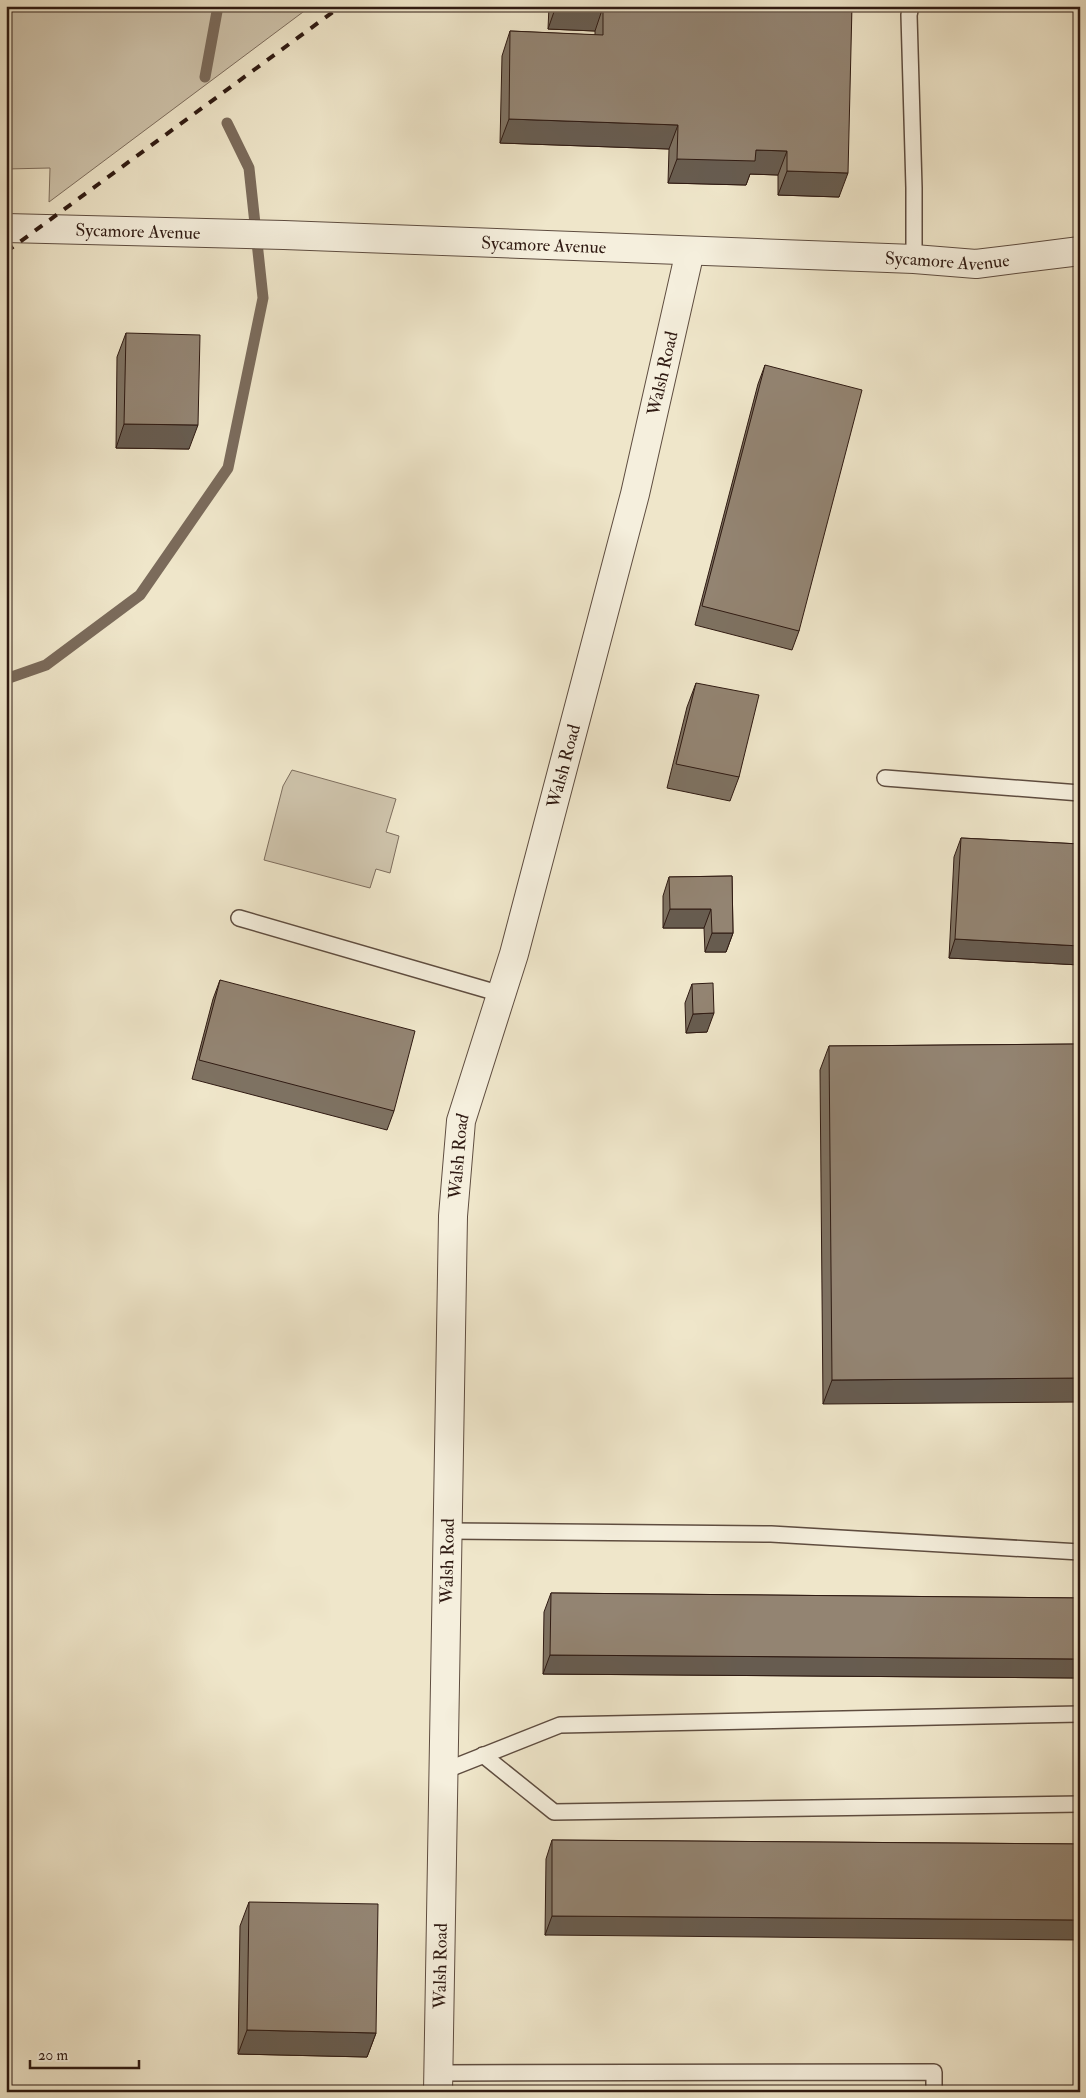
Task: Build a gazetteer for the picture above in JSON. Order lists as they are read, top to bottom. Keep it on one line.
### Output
{"streets":{"street":["Sycamore Avenue","Walsh Road"]},"crossings":[["Sycamore Avenue","Walsh Road"]],"scale_bar":"20 m"}
